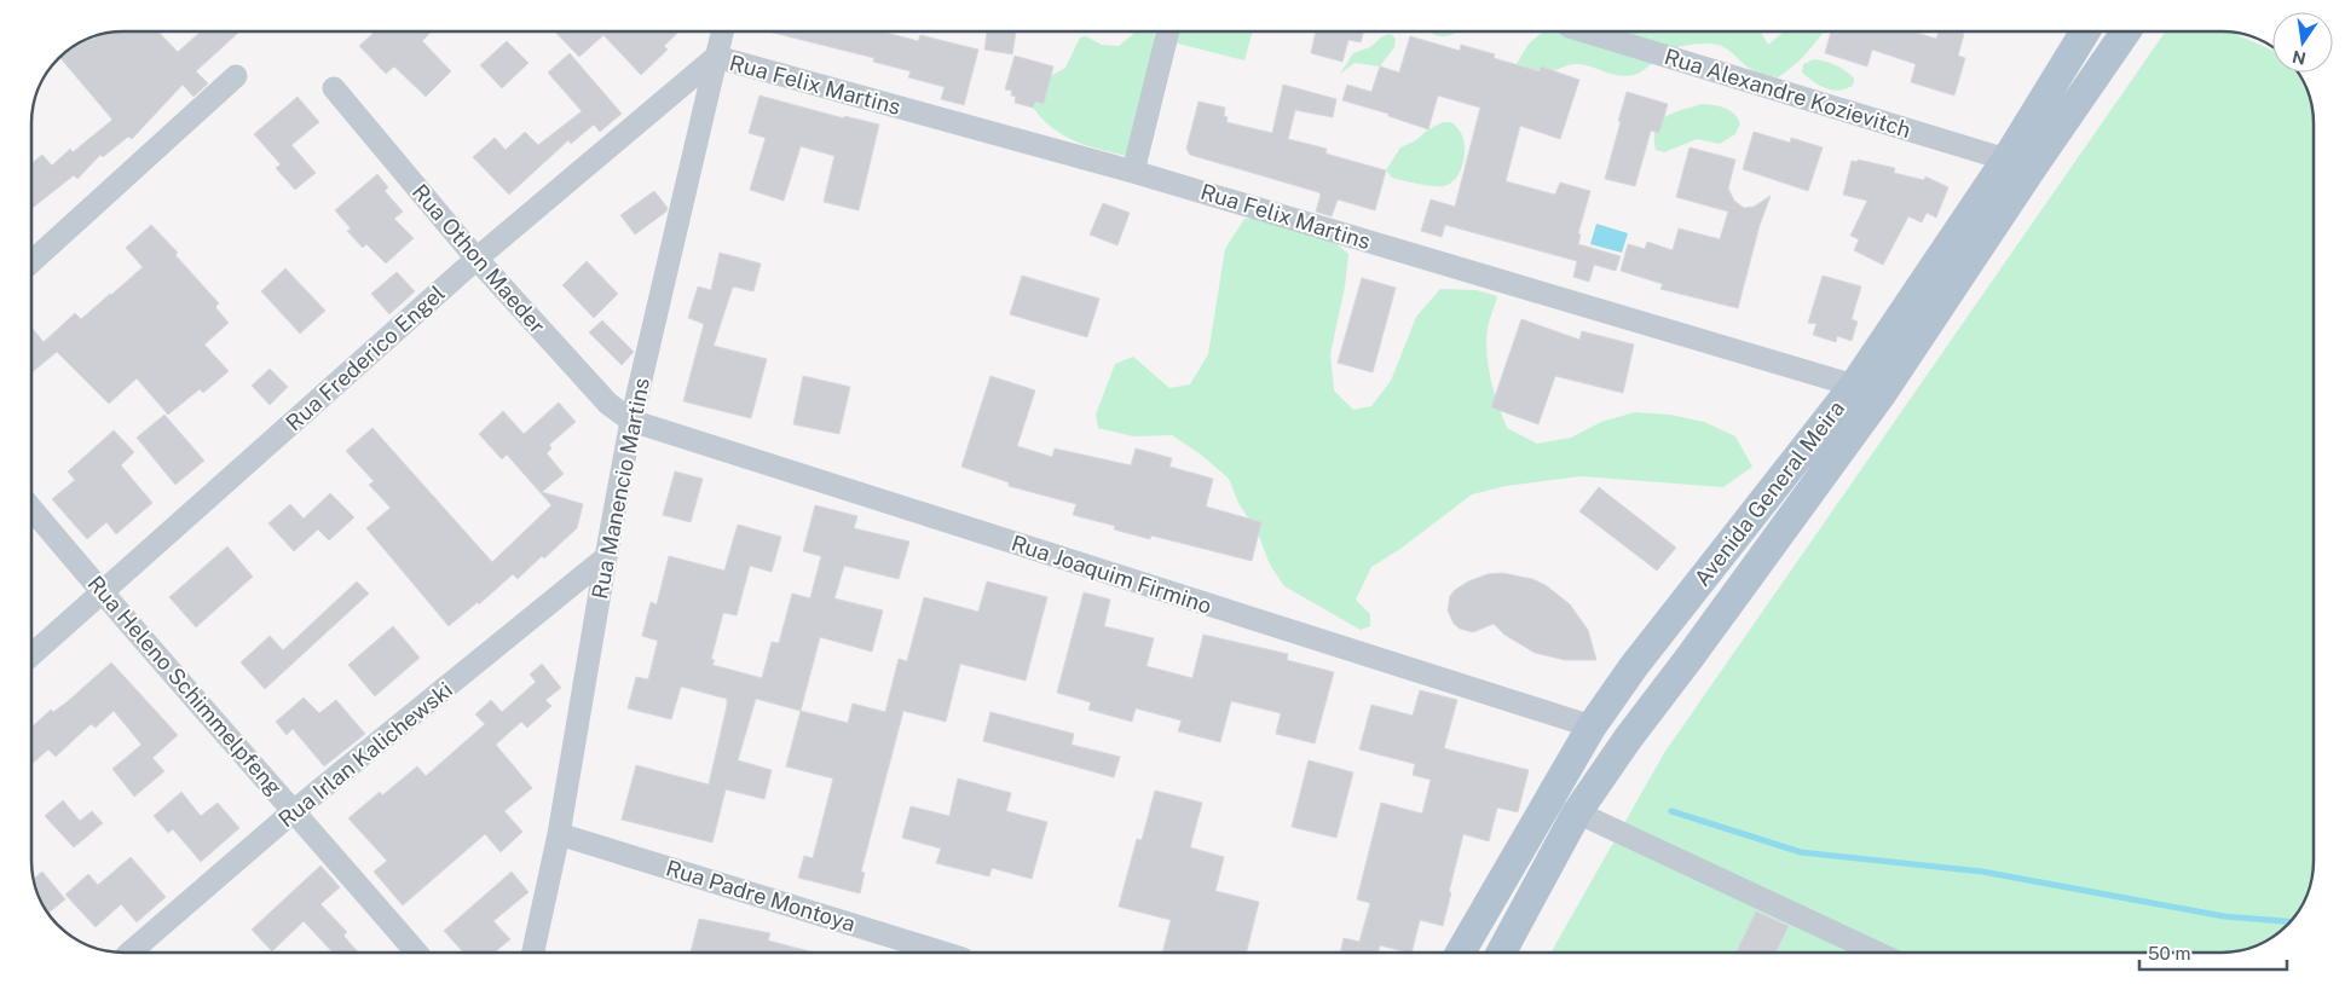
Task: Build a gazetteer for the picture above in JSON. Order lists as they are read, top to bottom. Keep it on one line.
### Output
{"streets":{"main road":["Avenida General Meira"],"street":["Rua Felix Martins","Rua Alexandre Kozievitch","Rua Othon Maeder","Rua Frederico Engel","Rua Manencio Martins","Rua Joaquim Firmino","Rua Heleno Schimmelpfeng","Rua Irlan Kalichewski","Rua Padre Montoya"]},"crossings":[["Rua Felix Martins","Rua Frederico Engel"],["Rua Felix Martins","Rua Manencio Martins"],["Rua Felix Martins","Avenida General Meira"],["Rua Alexandre Kozievitch","Avenida General Meira"],["Rua Othon Maeder","Rua Frederico Engel"],["Rua Othon Maeder","Rua Manencio Martins"],["Rua Othon Maeder","Rua Joaquim Firmino"],["Rua Frederico Engel","Rua Manencio Martins"],["Rua Frederico Engel","Rua Heleno Schimmelpfeng"],["Rua Manencio Martins","Rua Joaquim Firmino"],["Rua Manencio Martins","Rua Irlan Kalichewski"],["Rua Manencio Martins","Rua Padre Montoya"],["Avenida General Meira","Rua Joaquim Firmino"],["Rua Heleno Schimmelpfeng","Rua Irlan Kalichewski"]],"scale_bar":"50 m","north":"bottom"}
